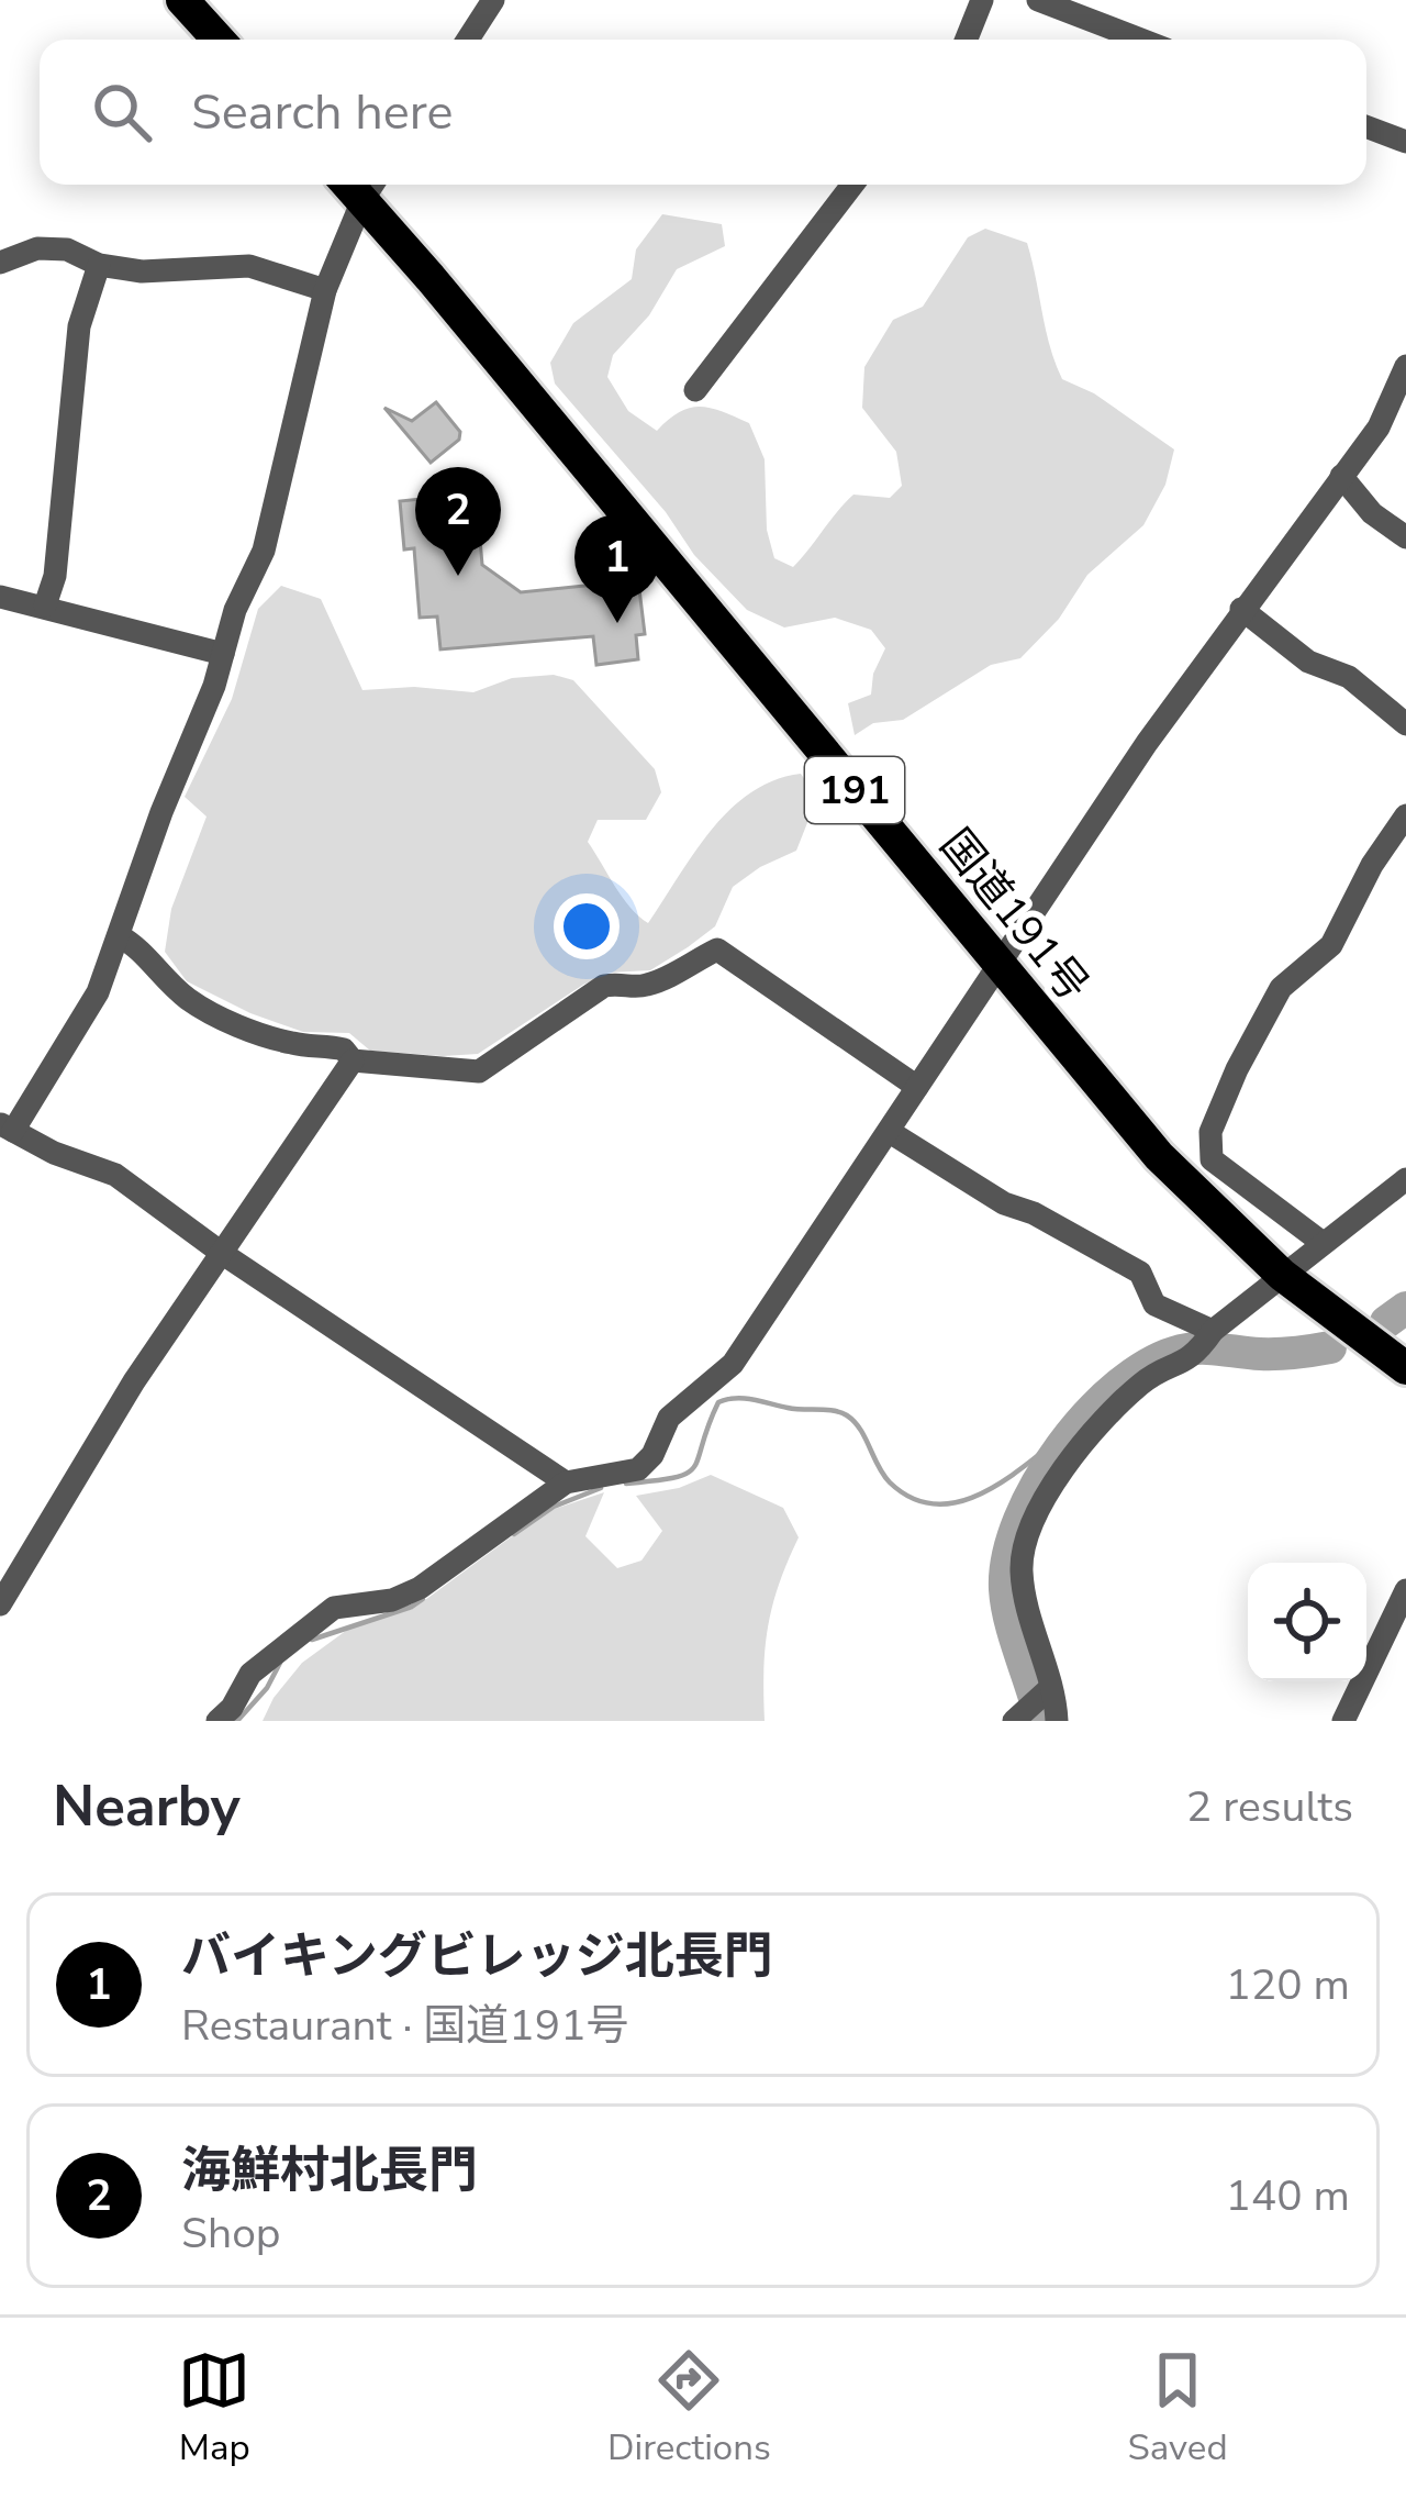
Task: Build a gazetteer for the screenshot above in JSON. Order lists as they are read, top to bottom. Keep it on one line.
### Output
{"streets":{"highway":["191","国道191号"]},"page":{"search":"Search here","pins":["2","1"],"heading":["Nearby","2 results"],"list":[{"mark":"1","name":"バイキングビレッジ北長門","note":"Restaurant · 国道191号","value":"120 m"},{"mark":"2","name":"海鮮村北長門","note":"Shop","value":"140 m"}],"nav":["Map","Directions","Saved"]}}
